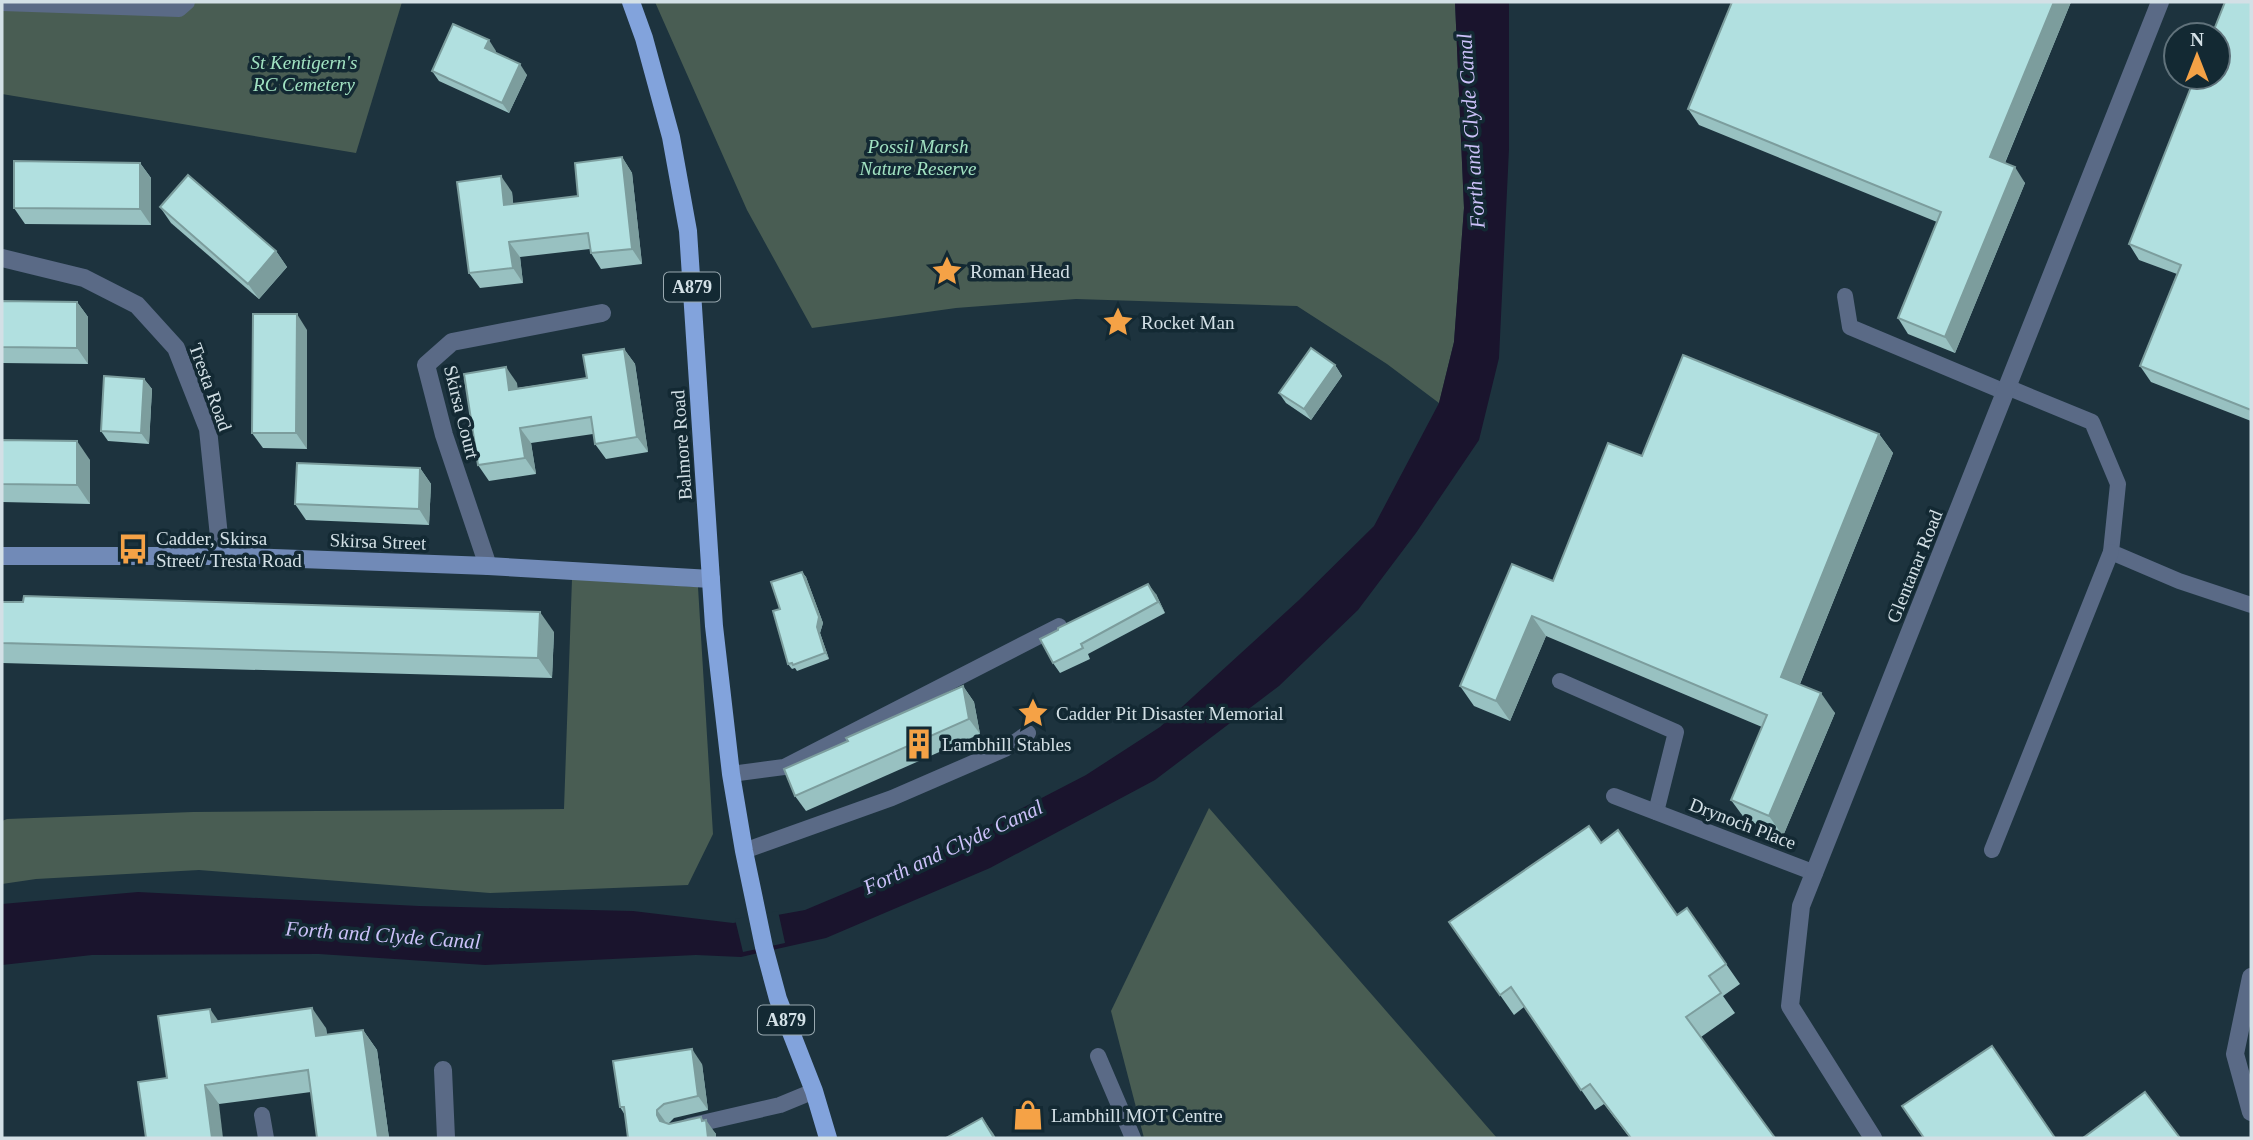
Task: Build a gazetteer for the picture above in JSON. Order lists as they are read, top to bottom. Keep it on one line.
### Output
{"streets":{"main road":["A879","Balmore Road"],"street":["Tresta Road","Skirsa Court","Skirsa Street","Glentanar Road"],"lane":["Drynoch Place"]},"crossings":[["A879","Balmore Road"],["Tresta Road","Skirsa Street"],["Skirsa Court","Skirsa Street"],["Balmore Road","Skirsa Street"],["Glentanar Road","Drynoch Place"]],"water":["Forth and Clyde Canal"],"parks":["St Kentigern's RC Cemetery","Possil Marsh Nature Reserve"],"places":{"place":["Roman Head","Rocket Man","Cadder Pit Disaster Memorial"],"bus stop":["Cadder, Skirsa Street/ Tresta Road"],"building":["Lambhill Stables"],"shop":["Lambhill MOT Centre"]},"north":"top"}
